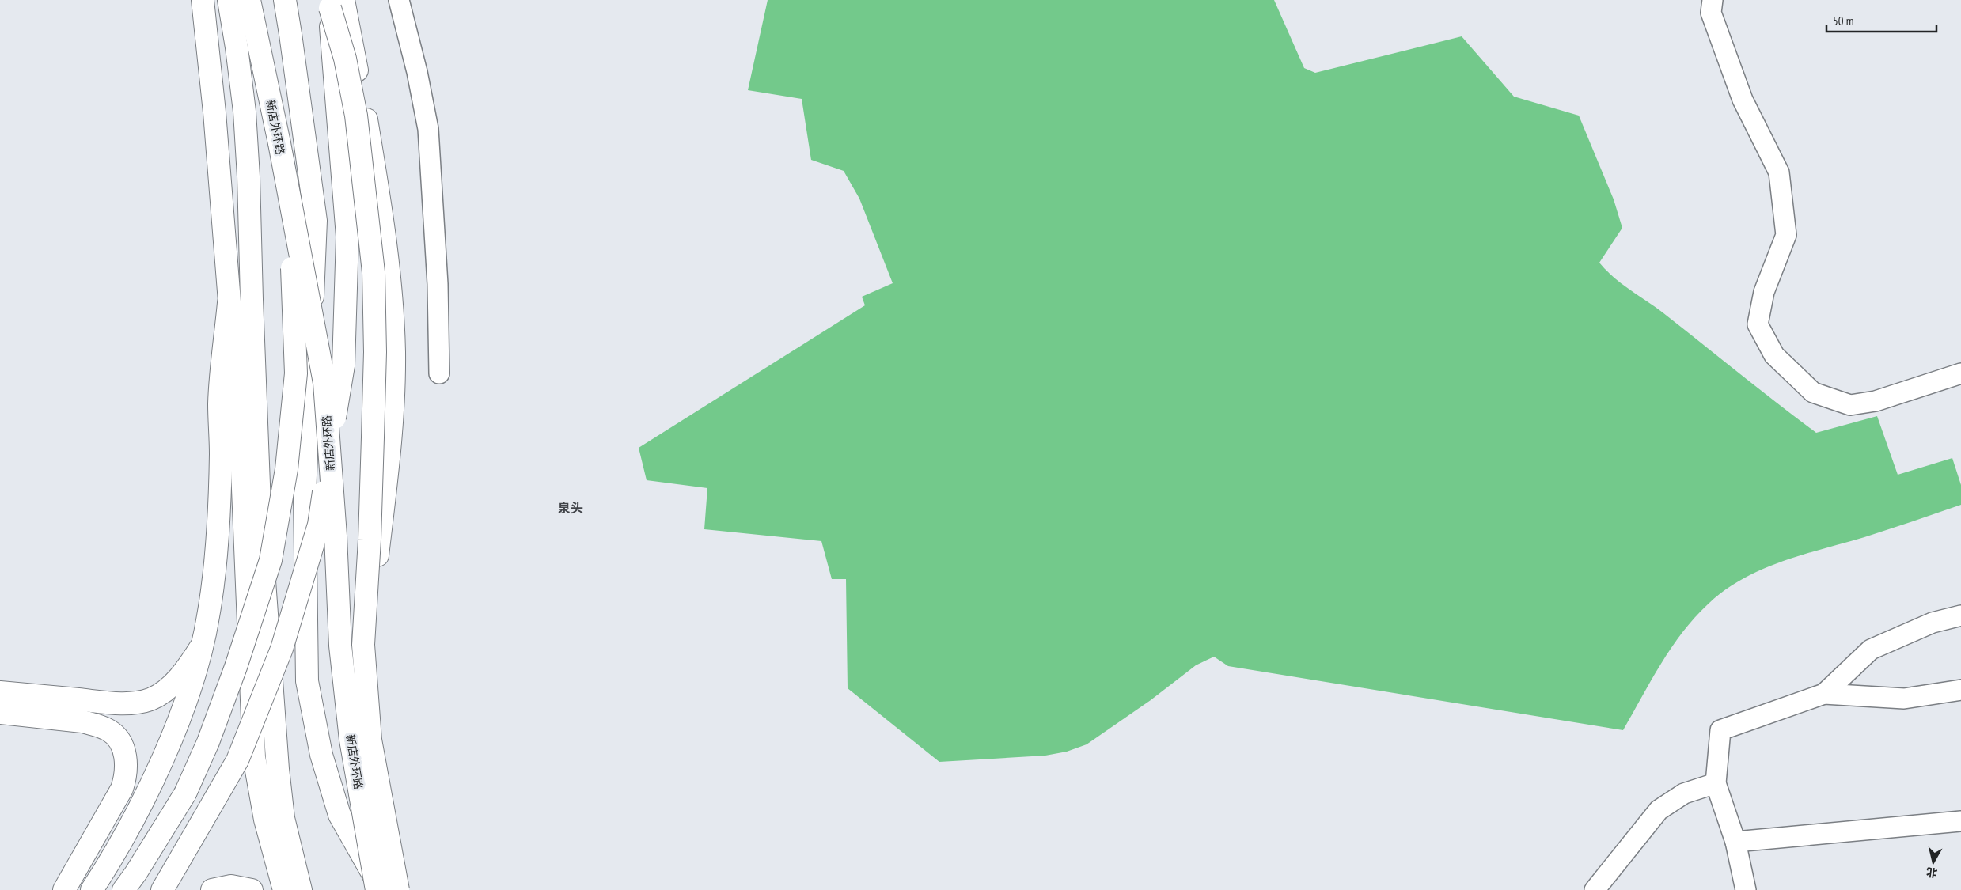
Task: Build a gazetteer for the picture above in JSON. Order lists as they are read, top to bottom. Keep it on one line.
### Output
{"streets":{"main road":["新店外环路"]},"districts":["泉头"],"scale_bar":"50 m","north":"bottom"}
